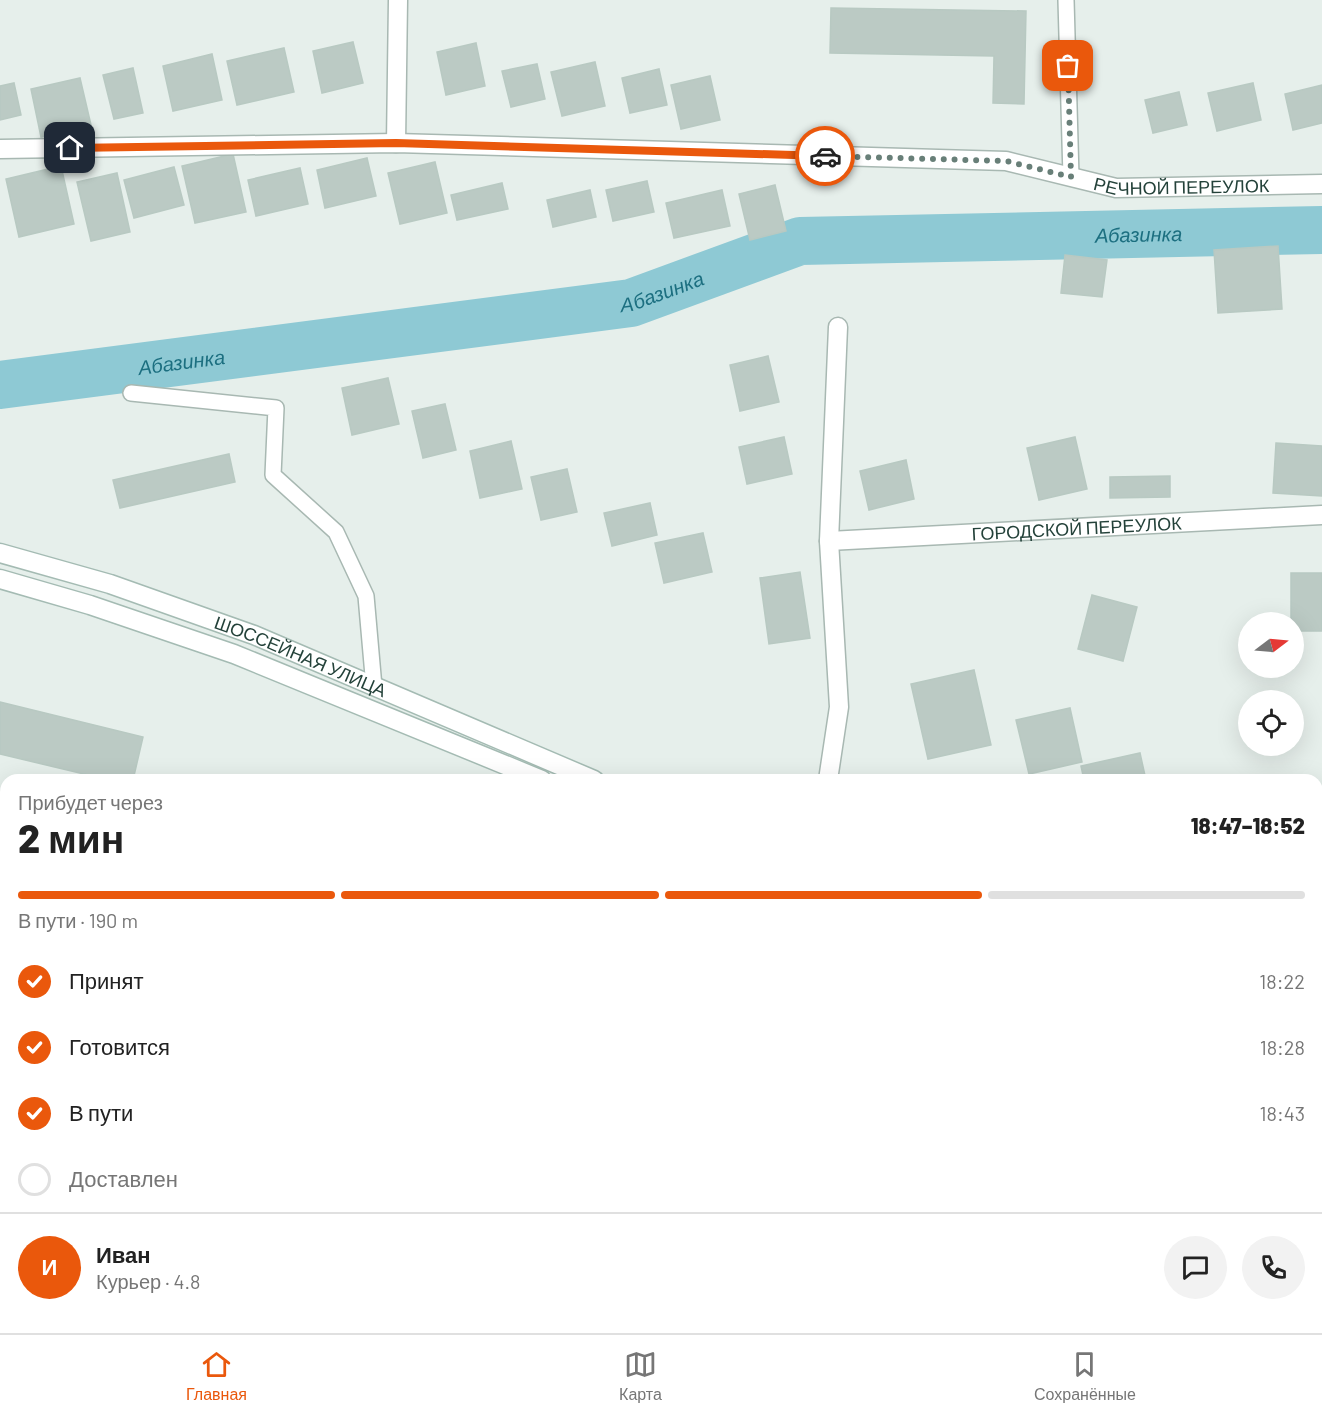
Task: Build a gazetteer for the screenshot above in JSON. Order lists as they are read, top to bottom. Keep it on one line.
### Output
{"streets":{"street":["РЕЧНОЙ ПЕРЕУЛОК","ГОРОДСКОЙ ПЕРЕУЛОК","ШОССЕЙНАЯ УЛИЦА"]},"water":["Абазинка"],"north":"right","page":{"heading":["2 мин","Прибудет через","18:47–18:52"],"panel":["Иван","Курьер · 4.8"],"bar":"В пути · 190 m","list":[["Принят","18:22"],["Готовится","18:28"],["В пути","18:43"],"Доставлен"],"round":"И","tabs":["Главная","Карта","Сохранённые"]}}
